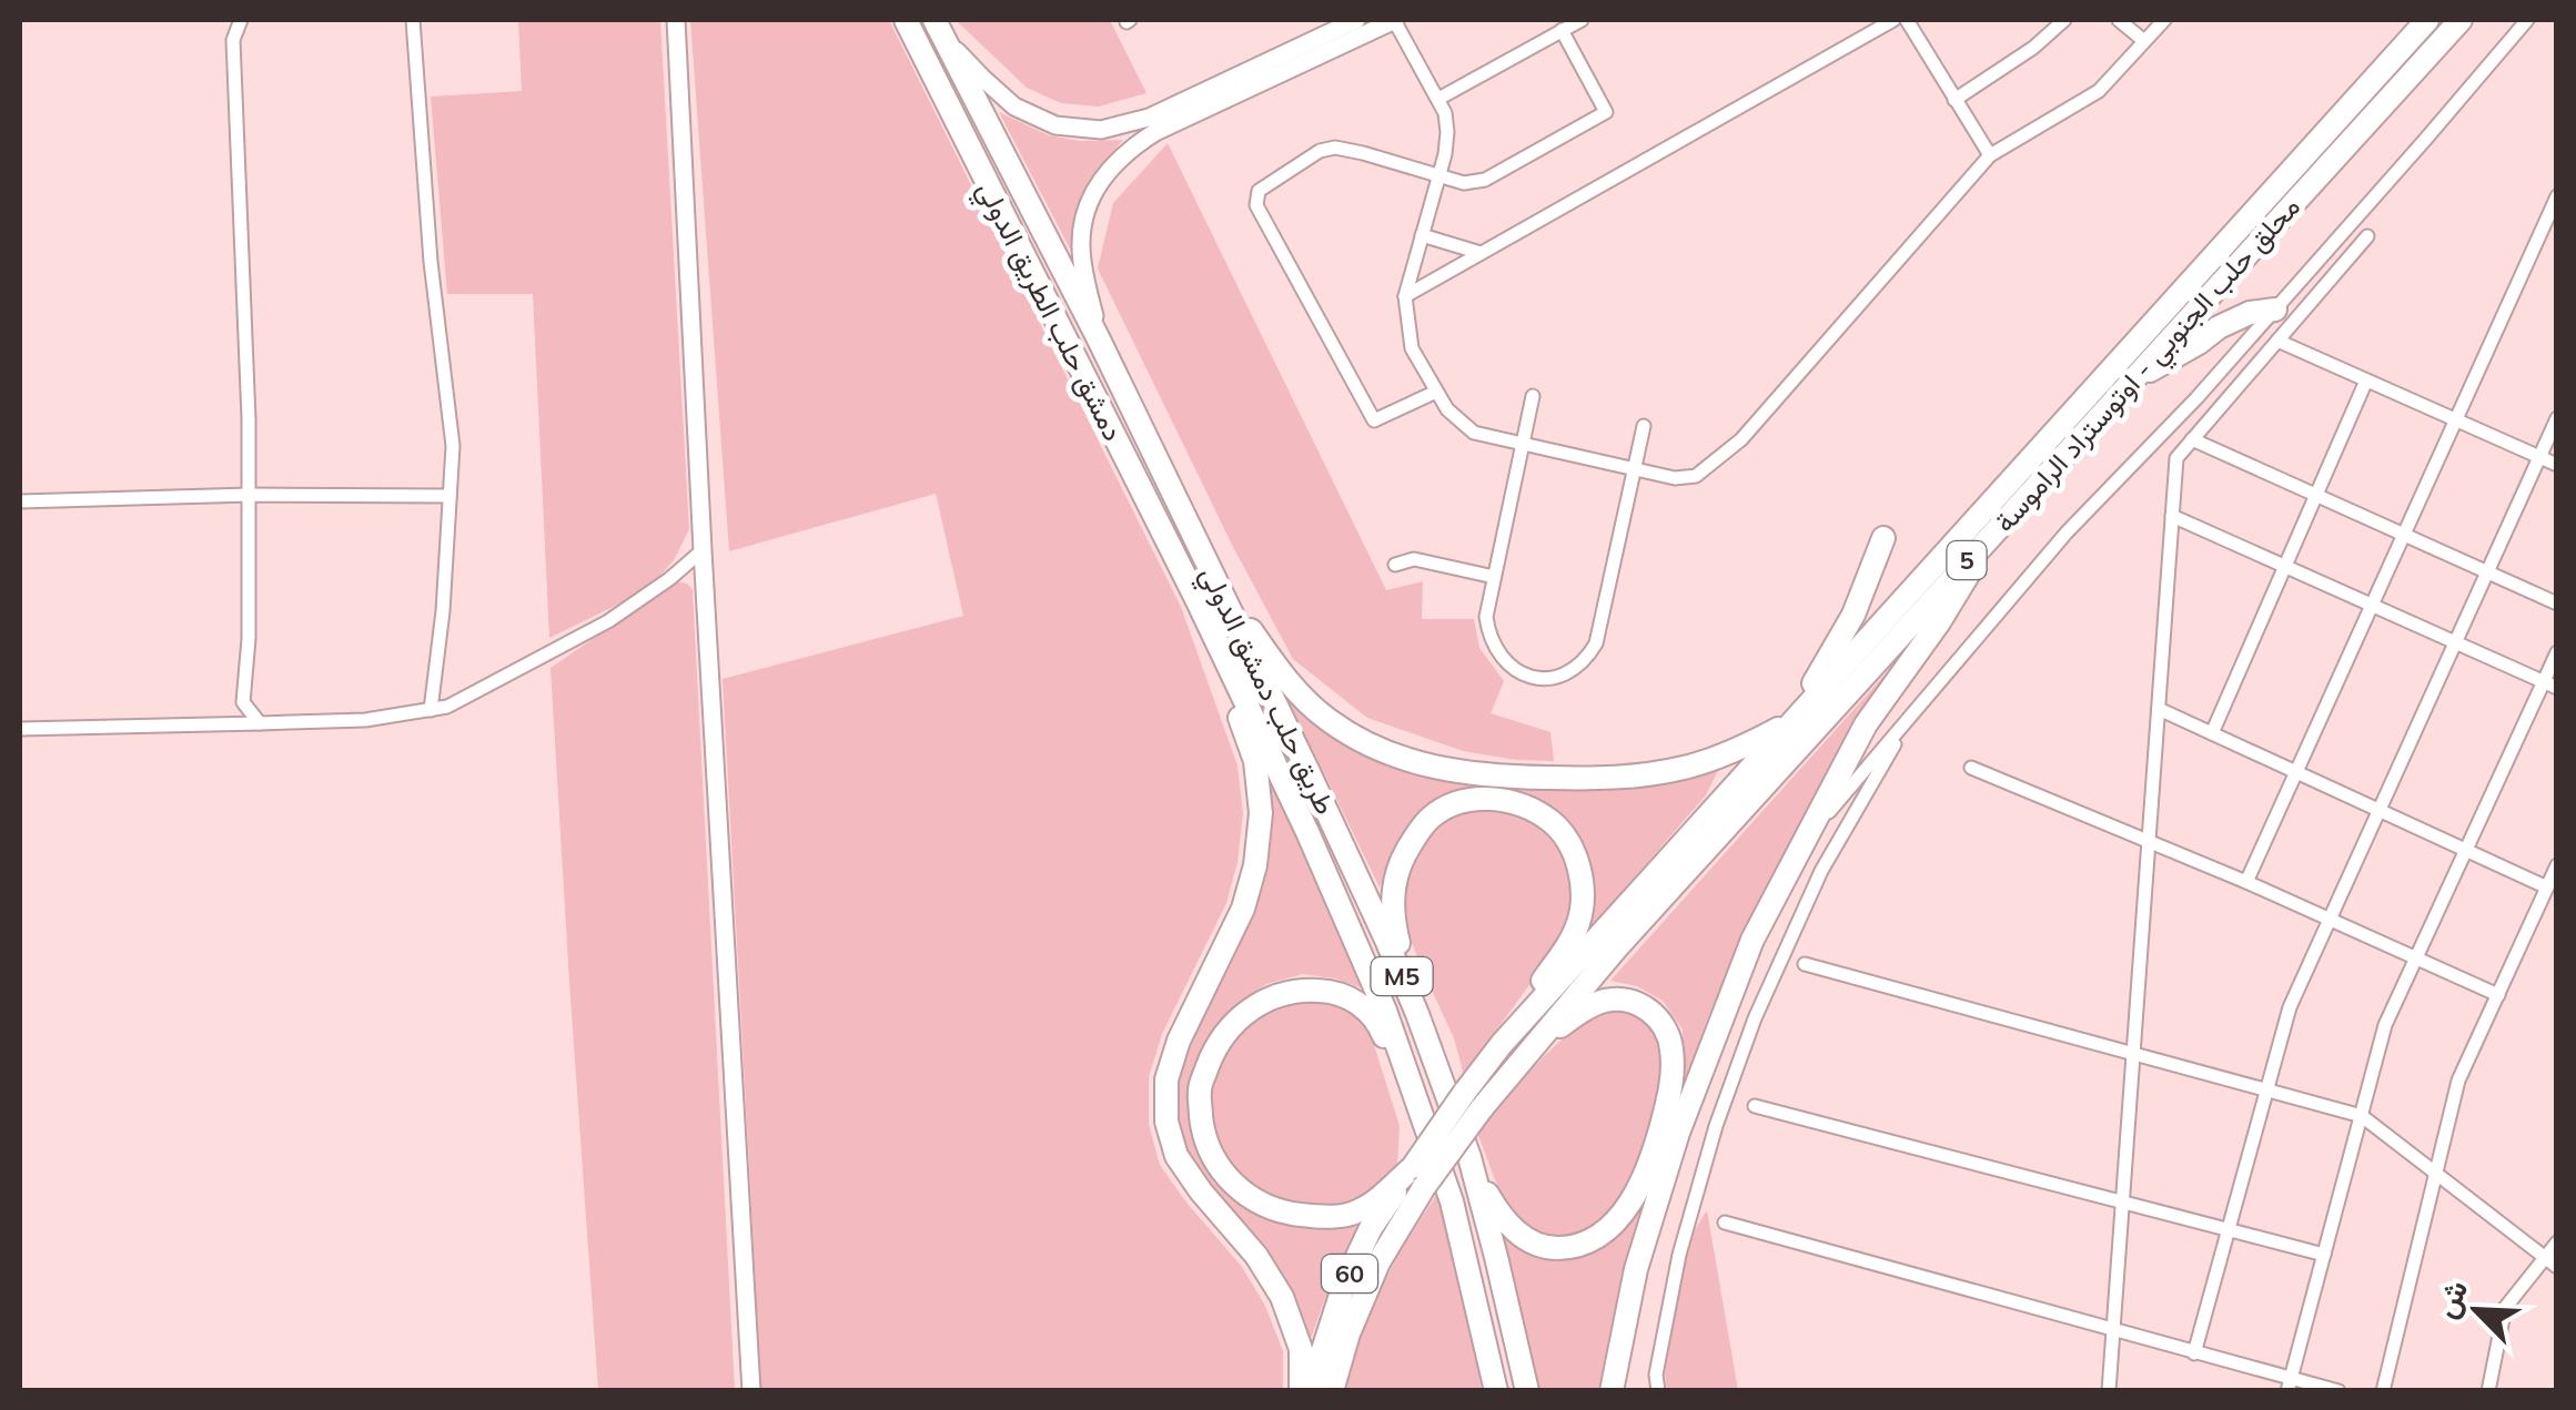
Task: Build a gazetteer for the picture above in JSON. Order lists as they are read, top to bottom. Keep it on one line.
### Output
{"streets":{"highway":["دمشق حلب الطريق الدولي","محلق حلب الجنوبي - اوتوستراد الراموسة","5","طريق حلب دمشق الدولي","M5","60"]},"crossings":[["دمشق حلب الطريق الدولي","طريق حلب دمشق الدولي"],["محلق حلب الجنوبي - اوتوستراد الراموسة","5"],["5","60"]],"north":"top left"}
